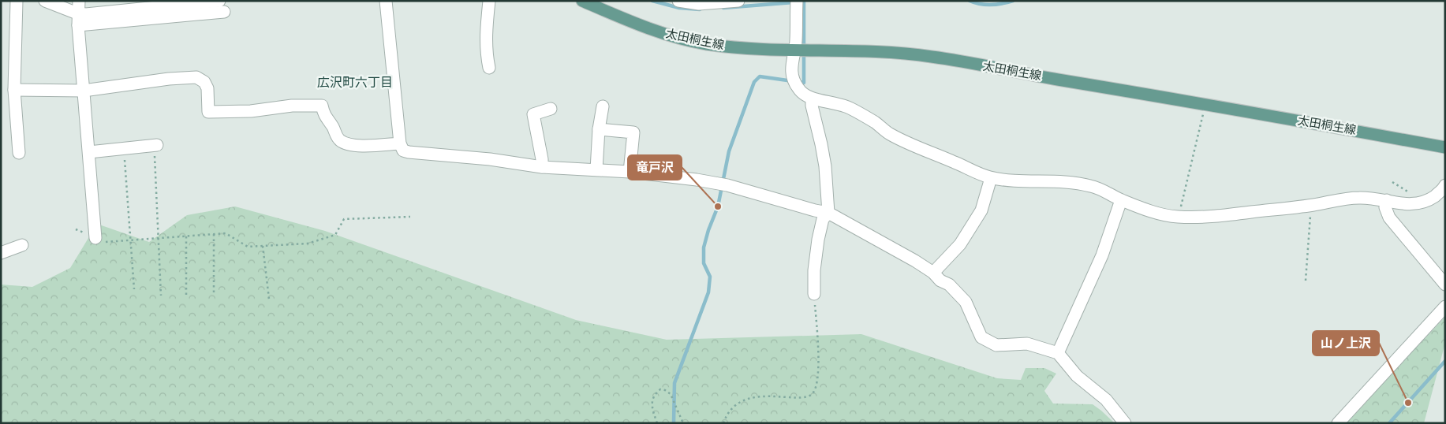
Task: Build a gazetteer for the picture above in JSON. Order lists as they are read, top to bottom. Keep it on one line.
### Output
{"streets":{"main road":["太田桐生線"]},"districts":["広沢町六丁目"],"places":["竜戸沢","山ノ上沢"]}
